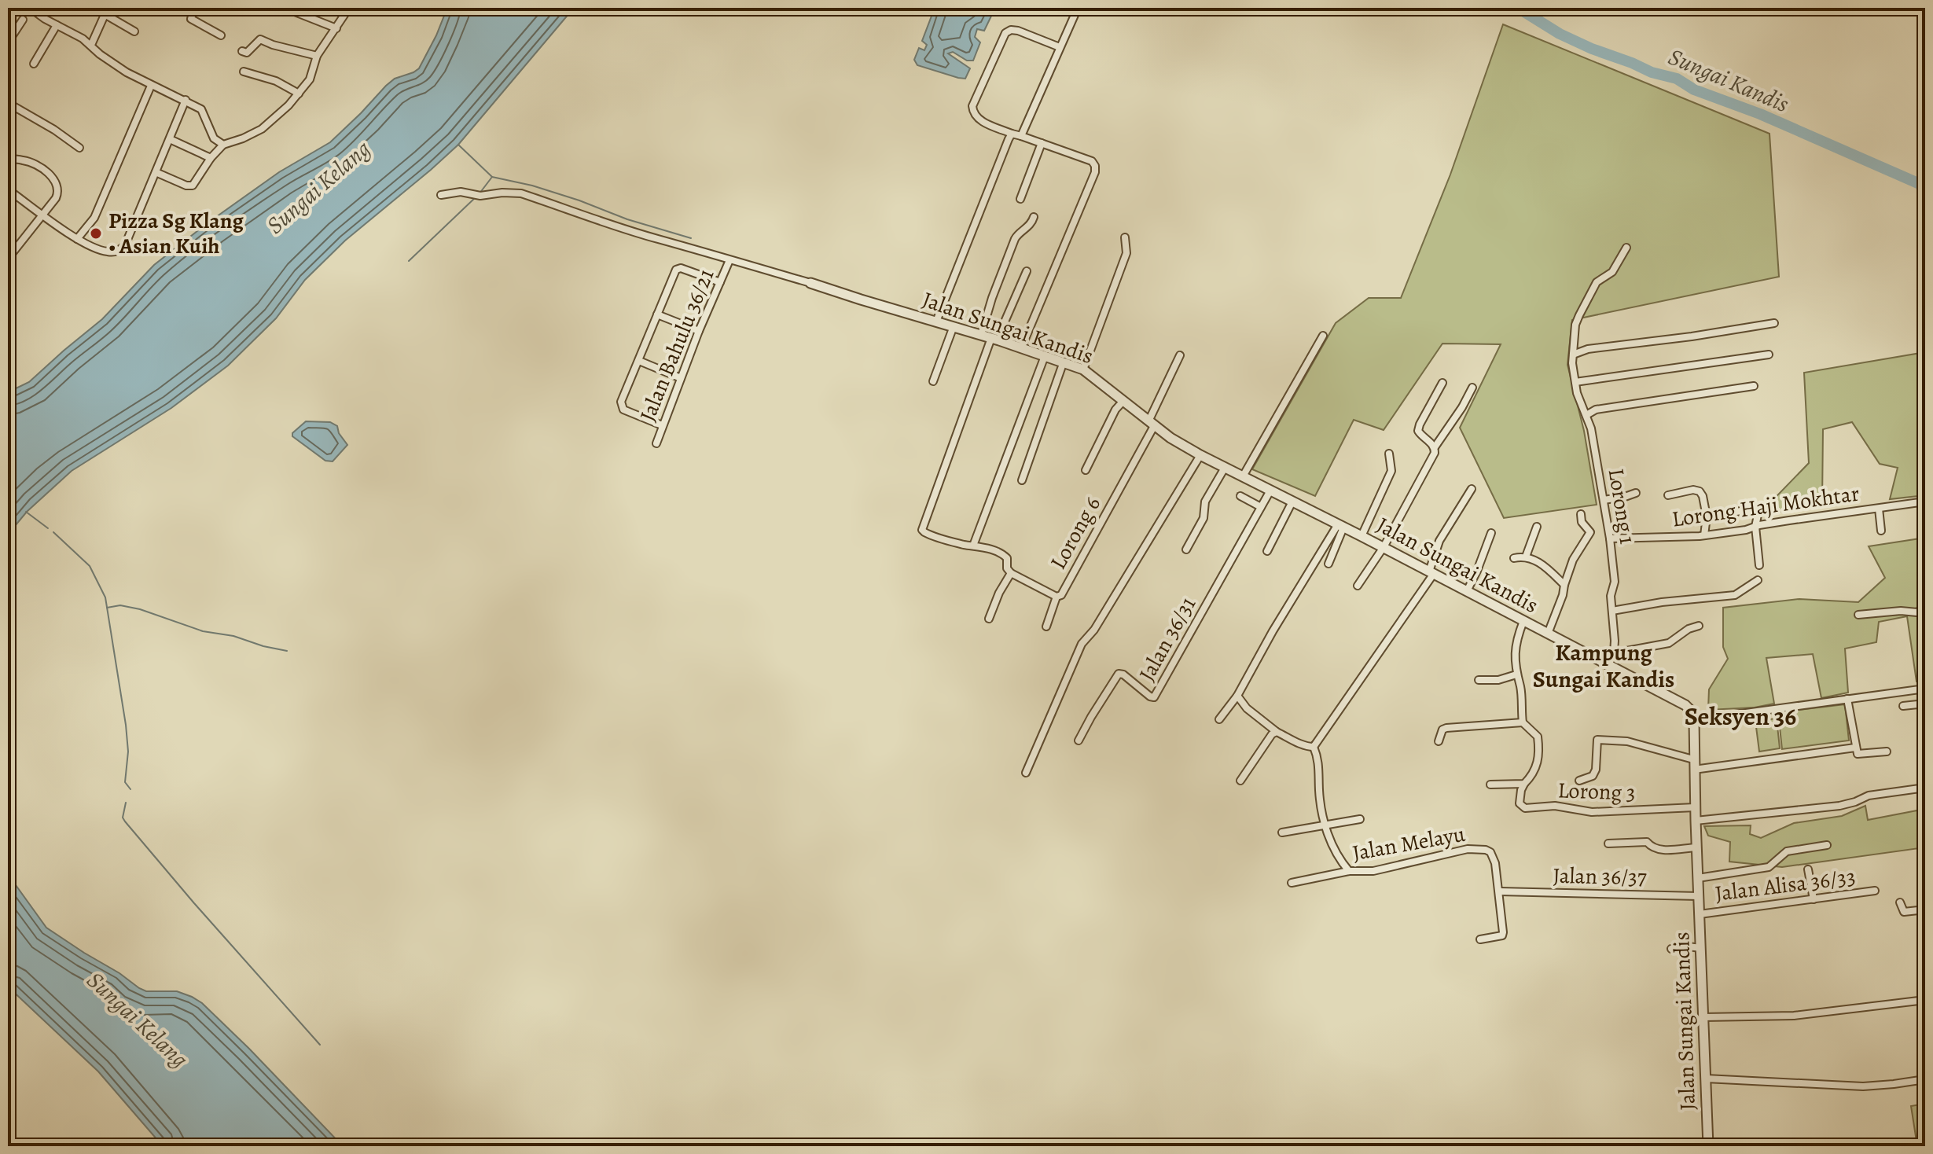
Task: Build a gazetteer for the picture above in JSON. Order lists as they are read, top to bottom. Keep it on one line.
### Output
{"streets":{"street":["Jalan Sungai Kandis","Jalan Bahulu 36/21","Lorong 1","Lorong Haji Mokhtar","Lorong 6","Jalan 36/31","Lorong 3","Jalan Melayu","Jalan 36/37","Jalan Alisa 36/33"]},"crossings":[["Jalan Sungai Kandis","Lorong 1"],["Jalan Sungai Kandis","Lorong 6"],["Jalan Sungai Kandis","Jalan 36/31"],["Jalan Sungai Kandis","Lorong 3"],["Jalan Sungai Kandis","Jalan 36/37"],["Jalan Sungai Kandis","Jalan Alisa 36/33"],["Lorong 1","Lorong Haji Mokhtar"],["Jalan Melayu","Jalan 36/37"]],"districts":["Kampung Sungai Kandis","Seksyen 36"],"water":["Sungai Kandis","Sungai Kelang"],"places":["Pizza Sg Klang • Asian Kuih"]}
